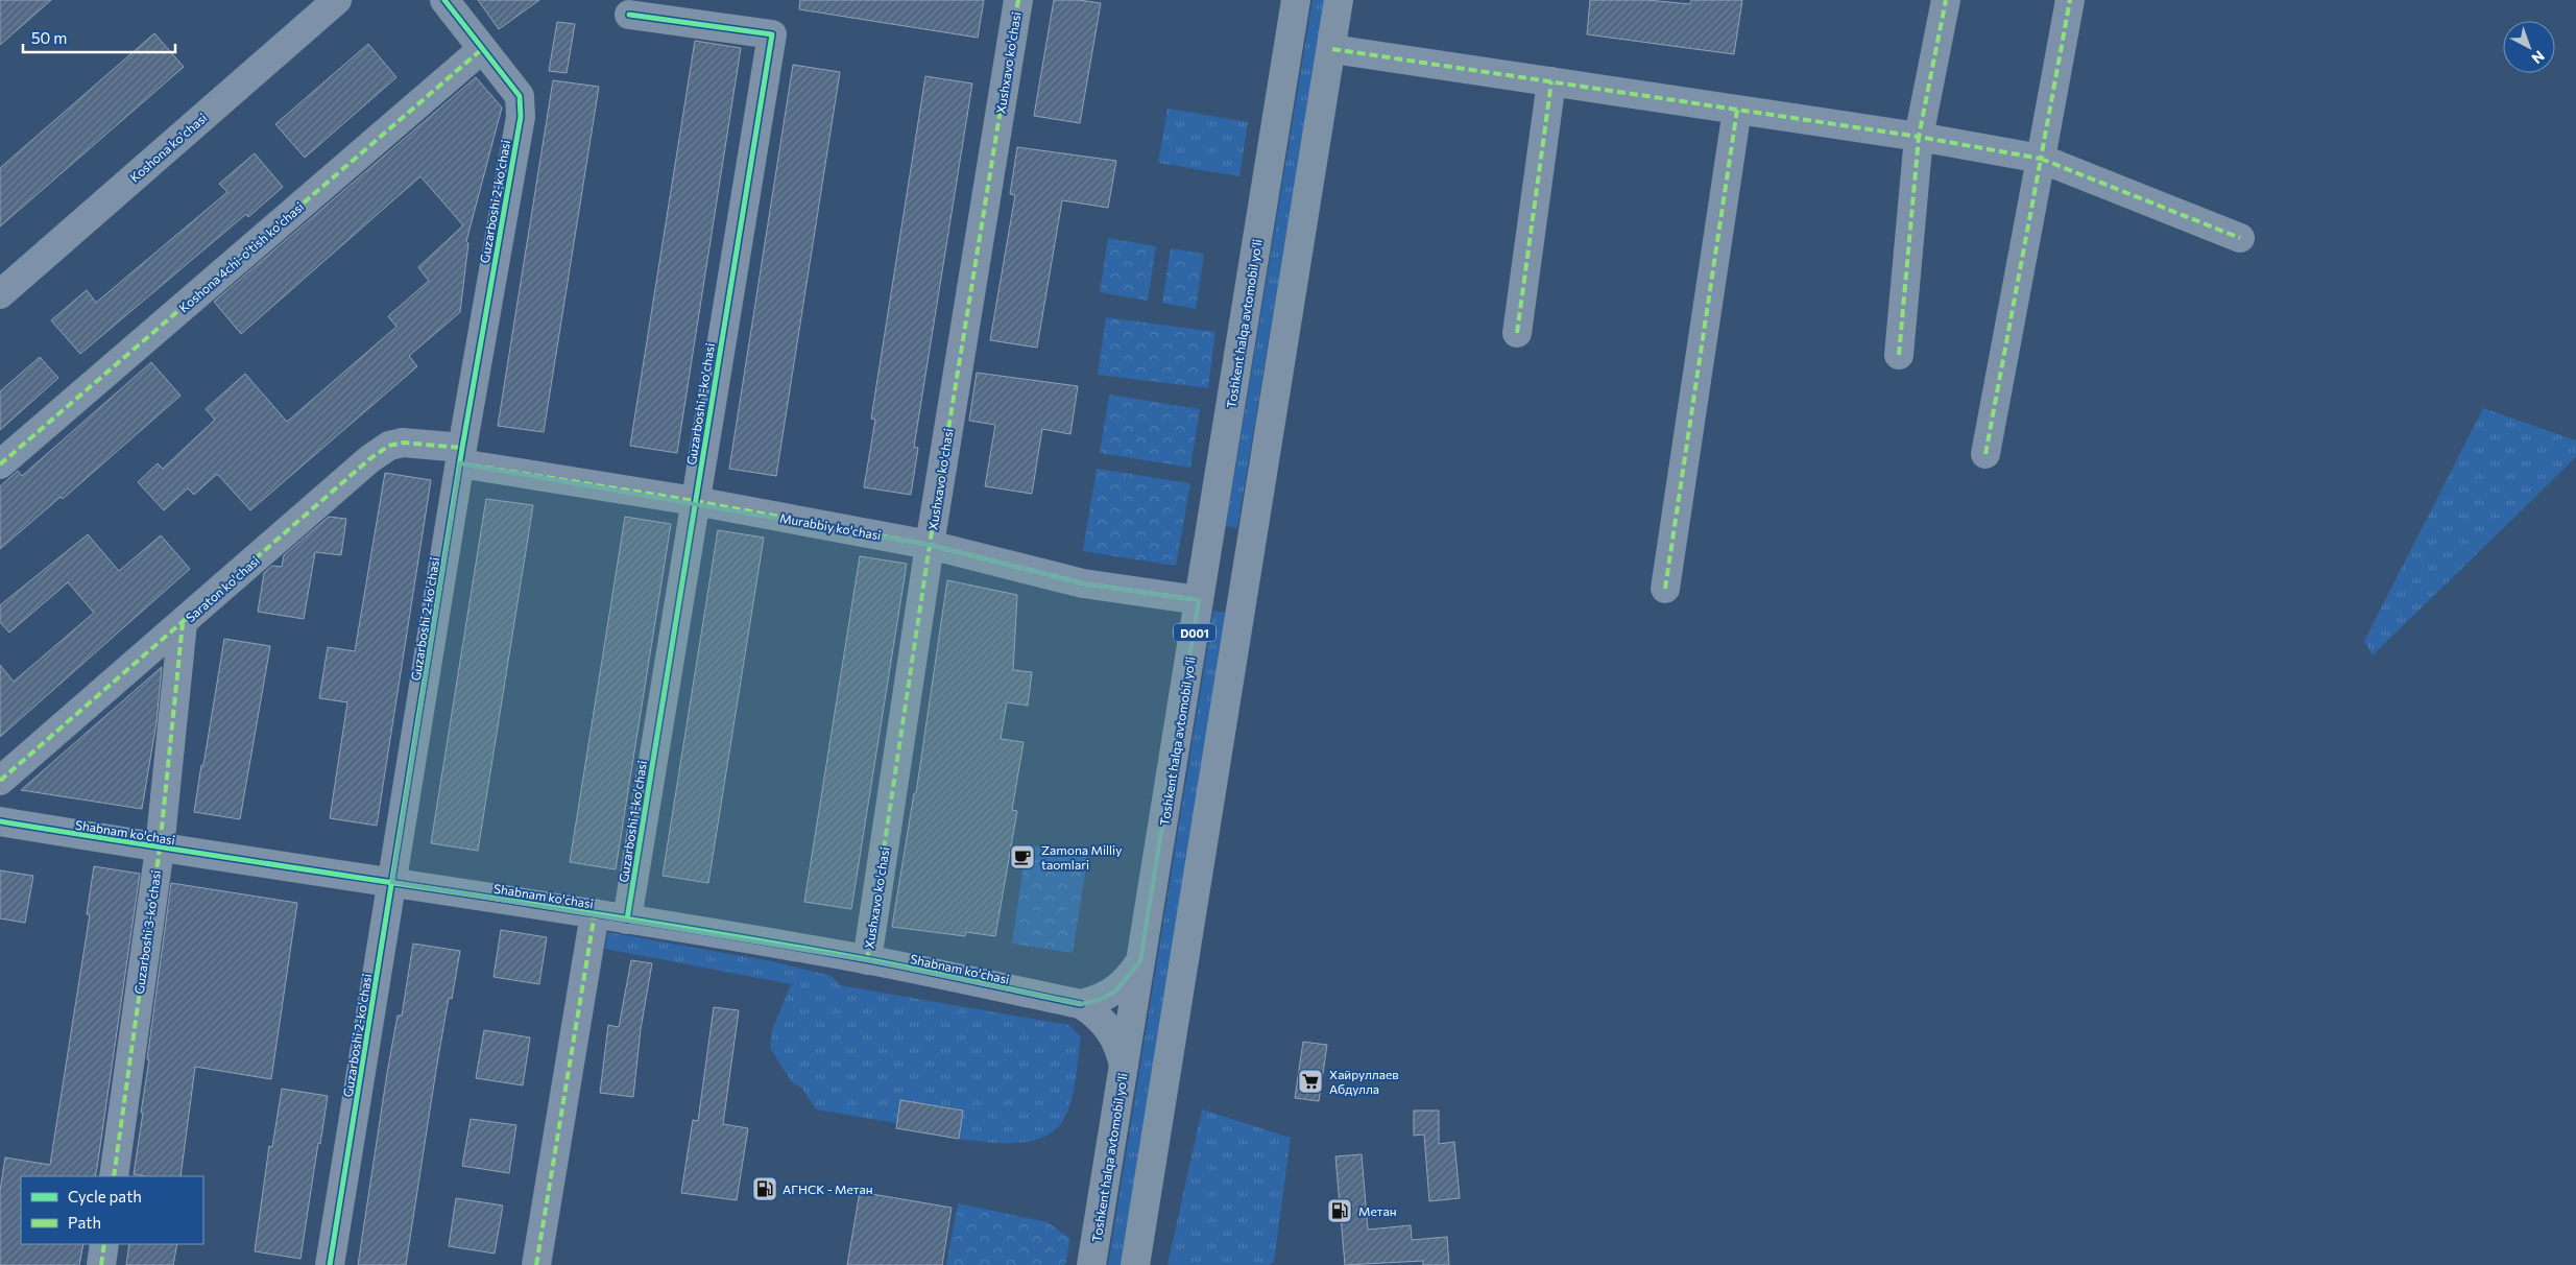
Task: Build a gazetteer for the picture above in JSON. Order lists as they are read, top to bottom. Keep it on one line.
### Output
{"streets":{"highway":["Toshkent halqa avtomobil yo'li","D001"],"street":["Xushxavo ko'chasi","Koshona ko'chasi","Guzarboshi 2-ko'chasi","Koshona 4chi-o'tish ko'chasi","Guzarboshi 1-ko'chasi","Murabbiy ko'chasi","Saraton ko'chasi","Shabnam ko'chasi","Guzarboshi 3-ko'chasi"]},"crossings":[["Xushxavo ko'chasi","Murabbiy ko'chasi"],["Xushxavo ko'chasi","Shabnam ko'chasi"],["Guzarboshi 2-ko'chasi","Koshona 4chi-o'tish ko'chasi"],["Guzarboshi 2-ko'chasi","Murabbiy ko'chasi"],["Guzarboshi 2-ko'chasi","Saraton ko'chasi"],["Guzarboshi 2-ko'chasi","Shabnam ko'chasi"],["Toshkent halqa avtomobil yo'li","Murabbiy ko'chasi"],["Guzarboshi 1-ko'chasi","Murabbiy ko'chasi"],["Guzarboshi 1-ko'chasi","Shabnam ko'chasi"],["Murabbiy ko'chasi","Saraton ko'chasi"],["Saraton ko'chasi","Guzarboshi 3-ko'chasi"],["Shabnam ko'chasi","Guzarboshi 3-ko'chasi"]],"places":{"cafe":["Zamona Milliy taomlari"],"supermarket":["Хайруллаев Абдулла"],"fuel station":["АГНСК - Метан","Метан"]},"legend":["Cycle path","Path"],"scale_bar":"50 m","north":"bottom right"}
